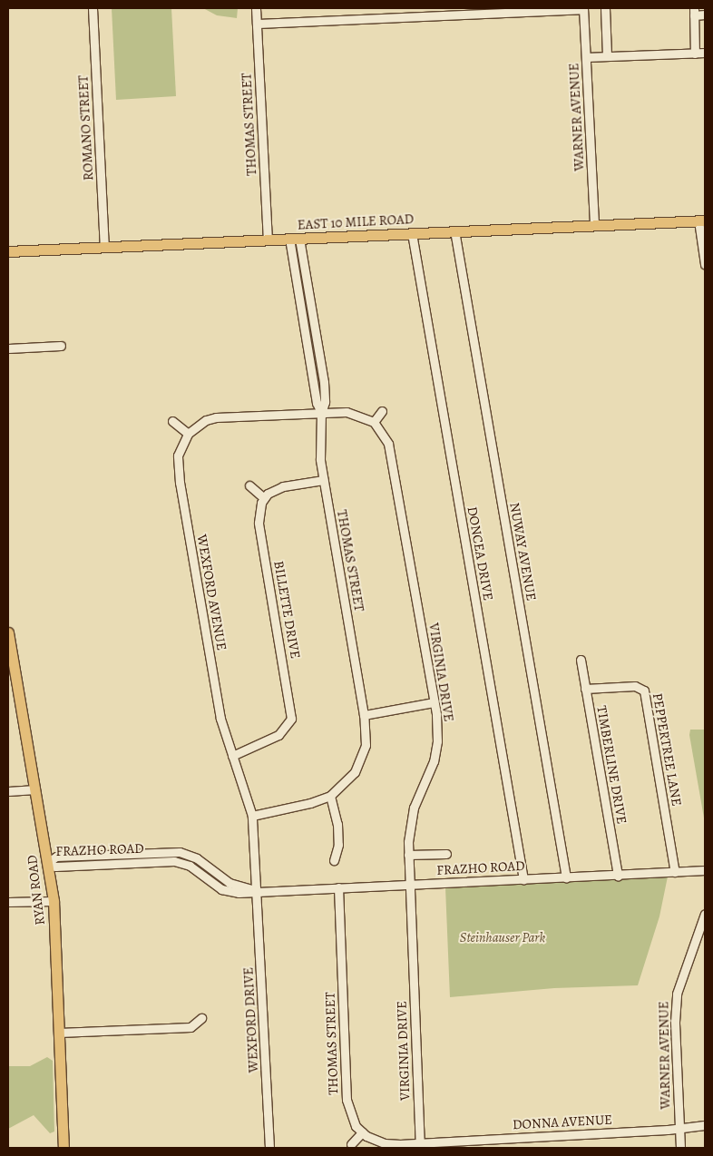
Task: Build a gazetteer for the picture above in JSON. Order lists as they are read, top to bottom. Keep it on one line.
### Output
{"streets":{"main road":["EAST 10 MILE ROAD","RYAN ROAD"],"street":["WARNER AVENUE","THOMAS STREET","ROMANO STREET","NUWAY AVENUE","DONCEA DRIVE","WEXFORD AVENUE","BILLETTE DRIVE","VIRGINIA DRIVE","PEPPERTREE LANE","TIMBERLINE DRIVE","FRAZHO ROAD","WEXFORD DRIVE","DONNA AVENUE"]},"crossings":[["WARNER AVENUE","EAST 10 MILE ROAD"],["WARNER AVENUE","DONNA AVENUE"],["THOMAS STREET","EAST 10 MILE ROAD"],["THOMAS STREET","WEXFORD AVENUE"],["THOMAS STREET","FRAZHO ROAD"],["ROMANO STREET","EAST 10 MILE ROAD"],["EAST 10 MILE ROAD","NUWAY AVENUE"],["EAST 10 MILE ROAD","DONCEA DRIVE"],["NUWAY AVENUE","FRAZHO ROAD"],["DONCEA DRIVE","FRAZHO ROAD"],["WEXFORD AVENUE","BILLETTE DRIVE"],["WEXFORD AVENUE","FRAZHO ROAD"],["WEXFORD AVENUE","WEXFORD DRIVE"],["VIRGINIA DRIVE","FRAZHO ROAD"],["VIRGINIA DRIVE","DONNA AVENUE"],["PEPPERTREE LANE","TIMBERLINE DRIVE"],["PEPPERTREE LANE","FRAZHO ROAD"],["TIMBERLINE DRIVE","FRAZHO ROAD"],["FRAZHO ROAD","RYAN ROAD"],["FRAZHO ROAD","WEXFORD DRIVE"]],"parks":["Steinhauser Park"]}
